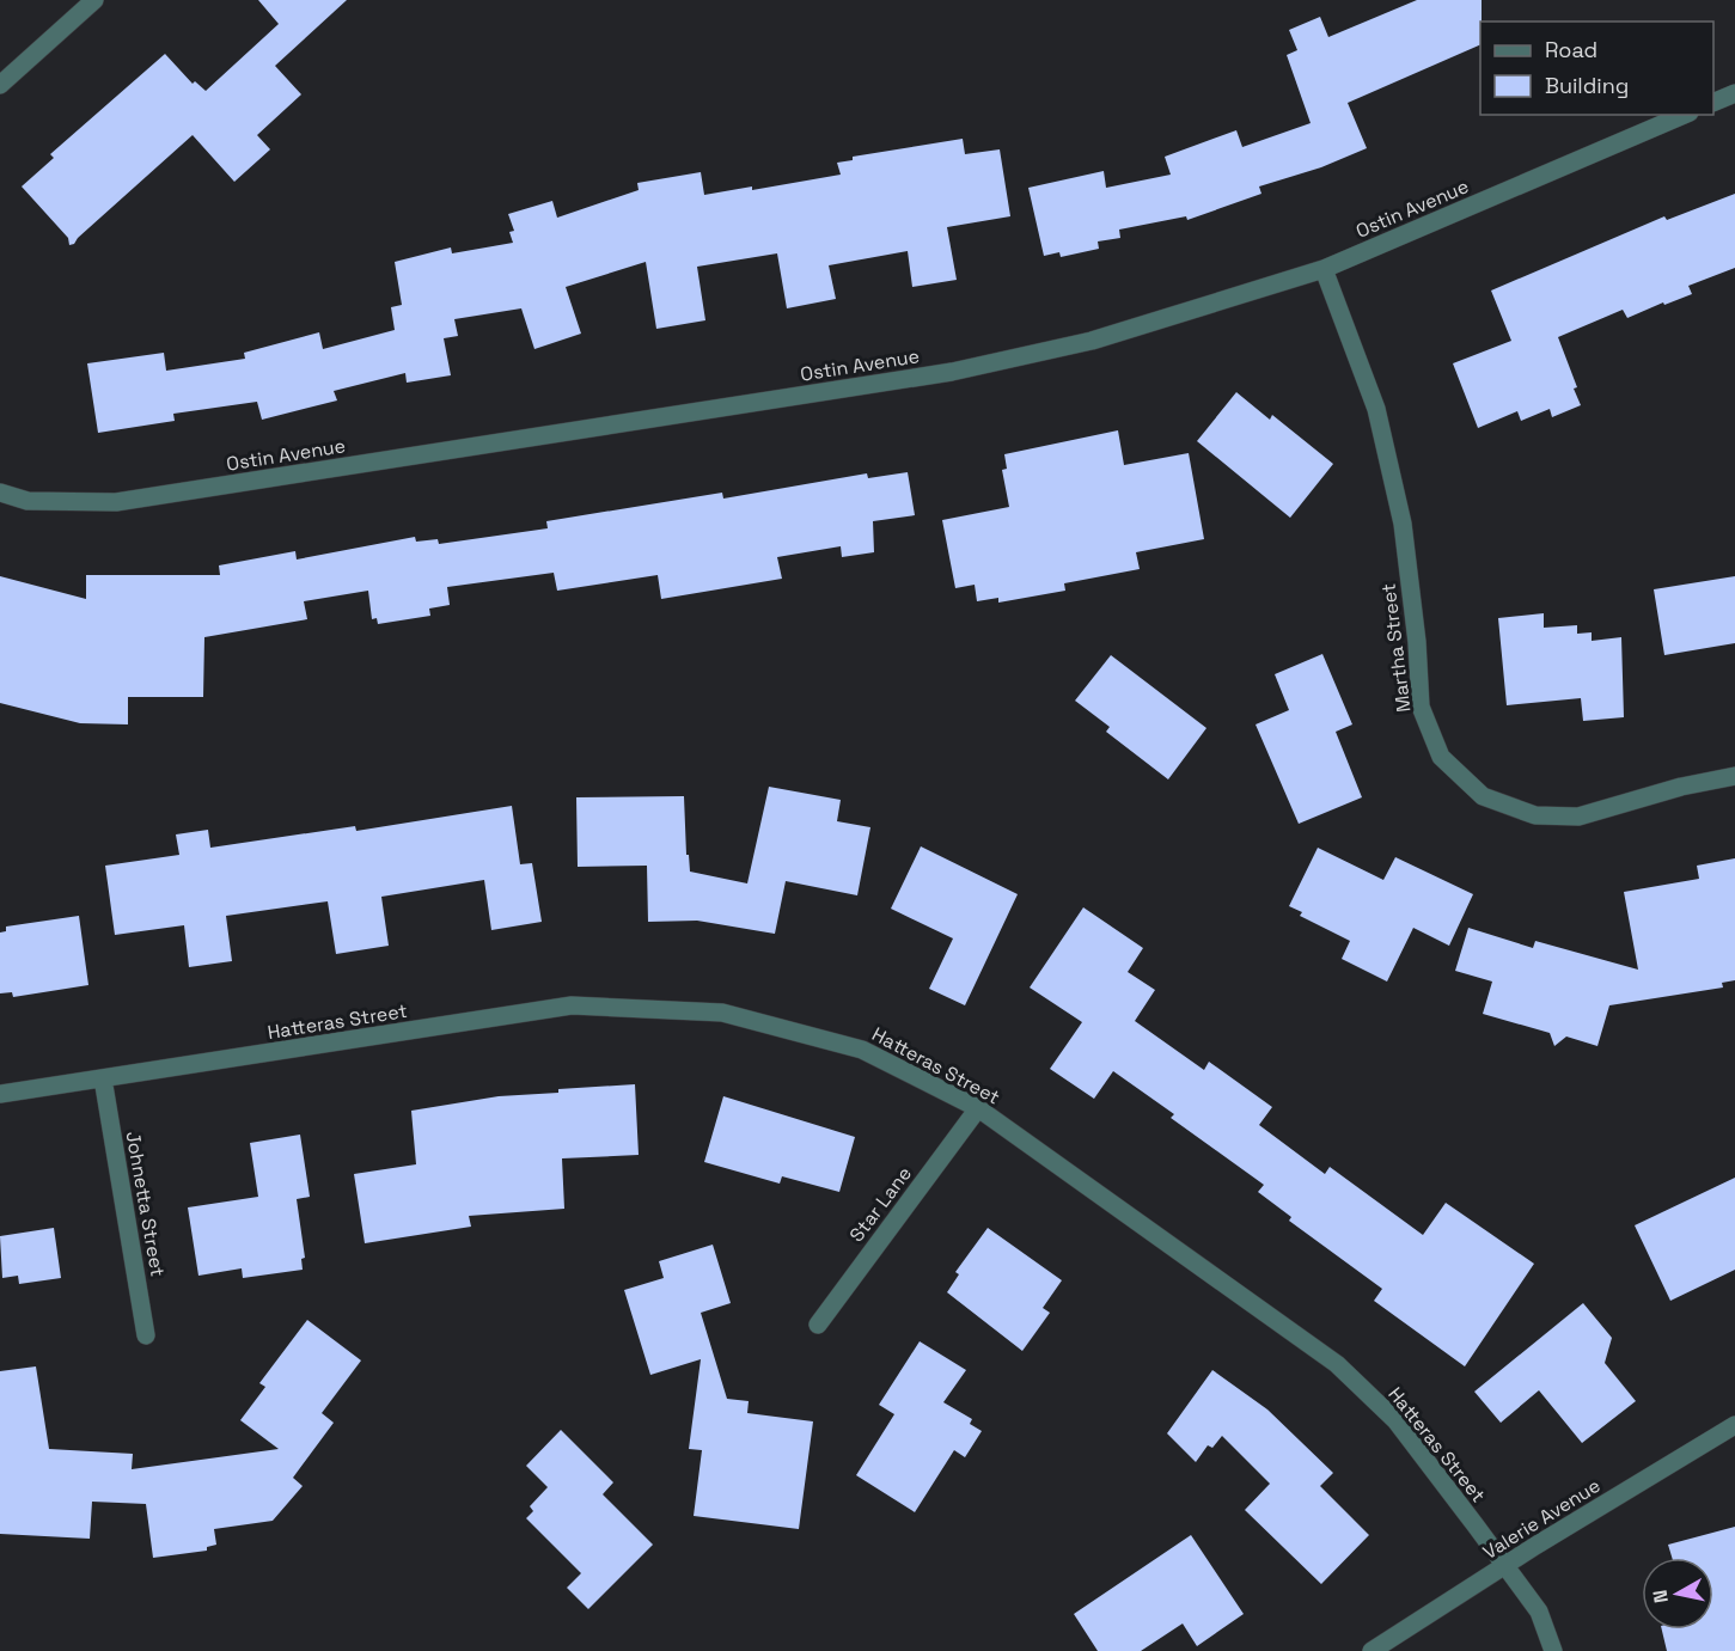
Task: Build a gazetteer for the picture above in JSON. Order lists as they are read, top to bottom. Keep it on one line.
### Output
{"streets":{"street":["Ostin Avenue","Martha Street","Hatteras Street","Johnetta Street","Star Lane","Valerie Avenue"]},"crossings":[["Ostin Avenue","Martha Street"],["Hatteras Street","Johnetta Street"],["Hatteras Street","Star Lane"],["Hatteras Street","Valerie Avenue"]],"legend":["Road","Building"],"north":"left"}
